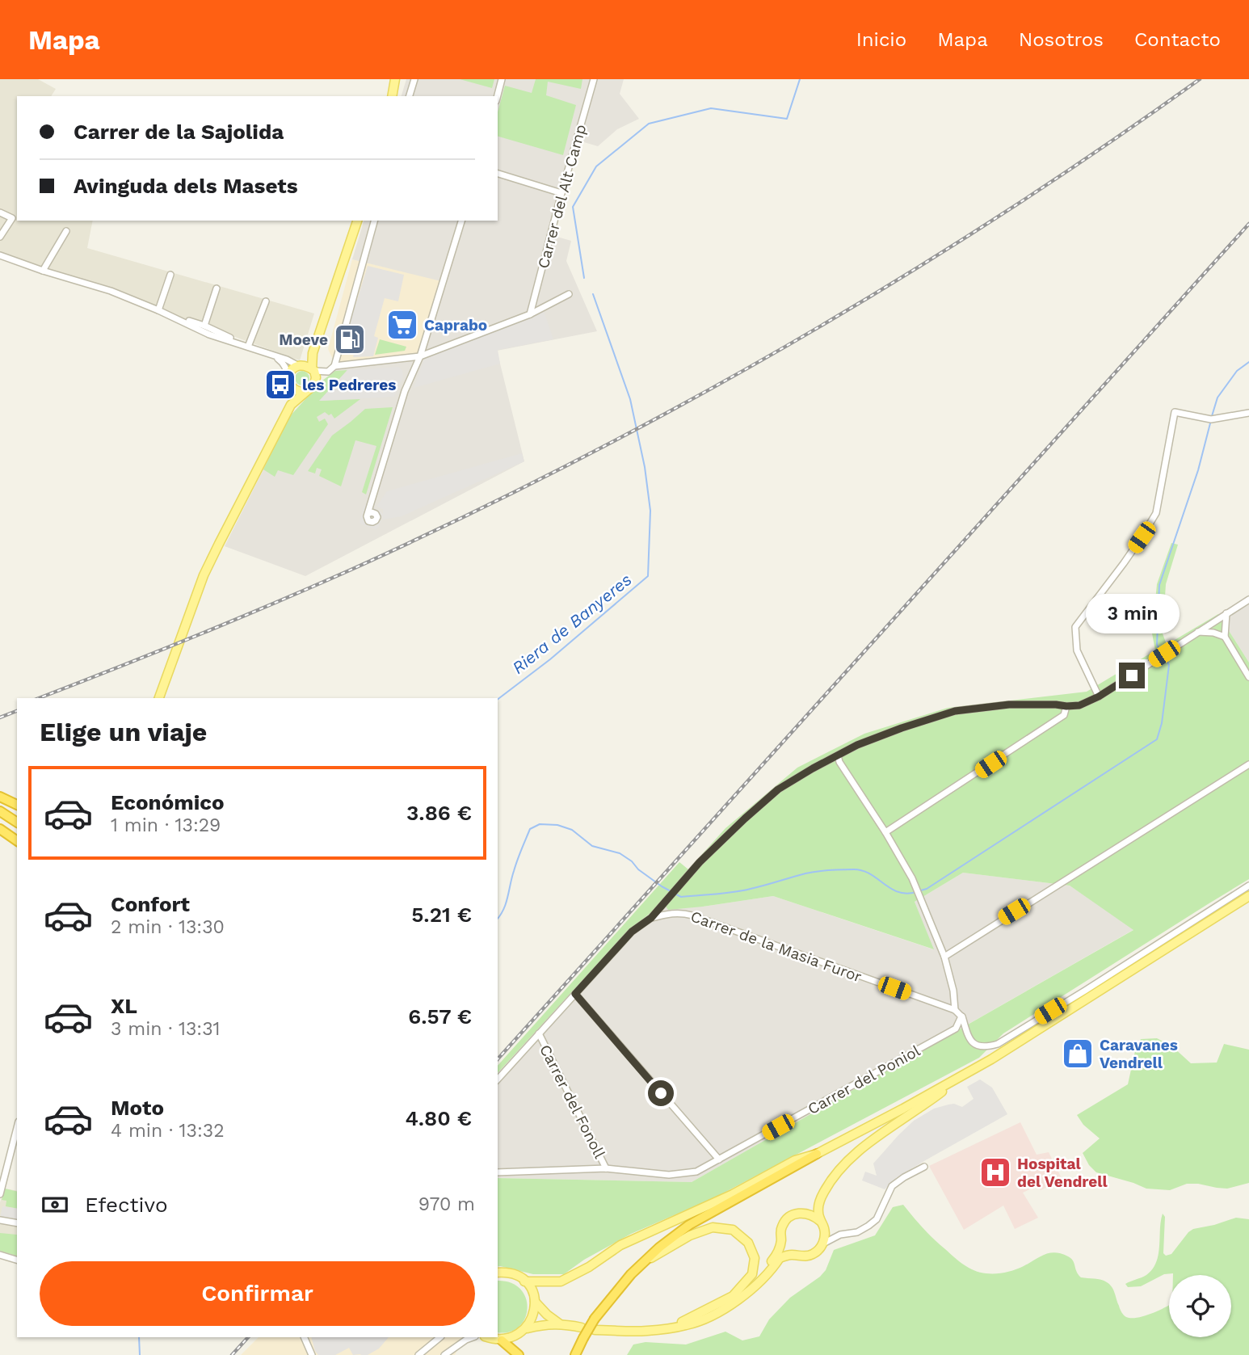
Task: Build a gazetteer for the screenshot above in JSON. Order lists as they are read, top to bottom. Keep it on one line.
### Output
{"streets":{"street":["Carrer del Alt Camp","Carrer de la Masia Furor","Carrer del Poniol","Carrer del Fonoll"]},"crossings":[["Carrer de la Masia Furor","Carrer del Poniol"],["Carrer del Poniol","Carrer del Fonoll"]],"water":["Riera de Banyeres"],"places":{"supermarket":["Caprabo"],"fuel station":["Moeve"],"bus stop":["les Pedreres"],"shop":["Caravanes Vendrell"],"hospital":["Hospital del Vendrell"]},"page":{"header":"Mapa","nav":["Inicio","Mapa","Nosotros","Contacto"],"banner":["Carrer de la Sajolida","Avinguda dels Masets"],"bubble":"3 min","heading":"Elige un viaje","list":[{"name":"Económico","note":"1 min · 13:29","value":"3.86 €"},{"name":"Confort","note":"2 min · 13:30","value":"5.21 €"},{"name":"XL","note":"3 min · 13:31","value":"6.57 €"},{"name":"Moto","note":"4 min · 13:32","value":"4.80 €"}],"pay":["Efectivo","970 m"],"buttons":"Confirmar"}}
